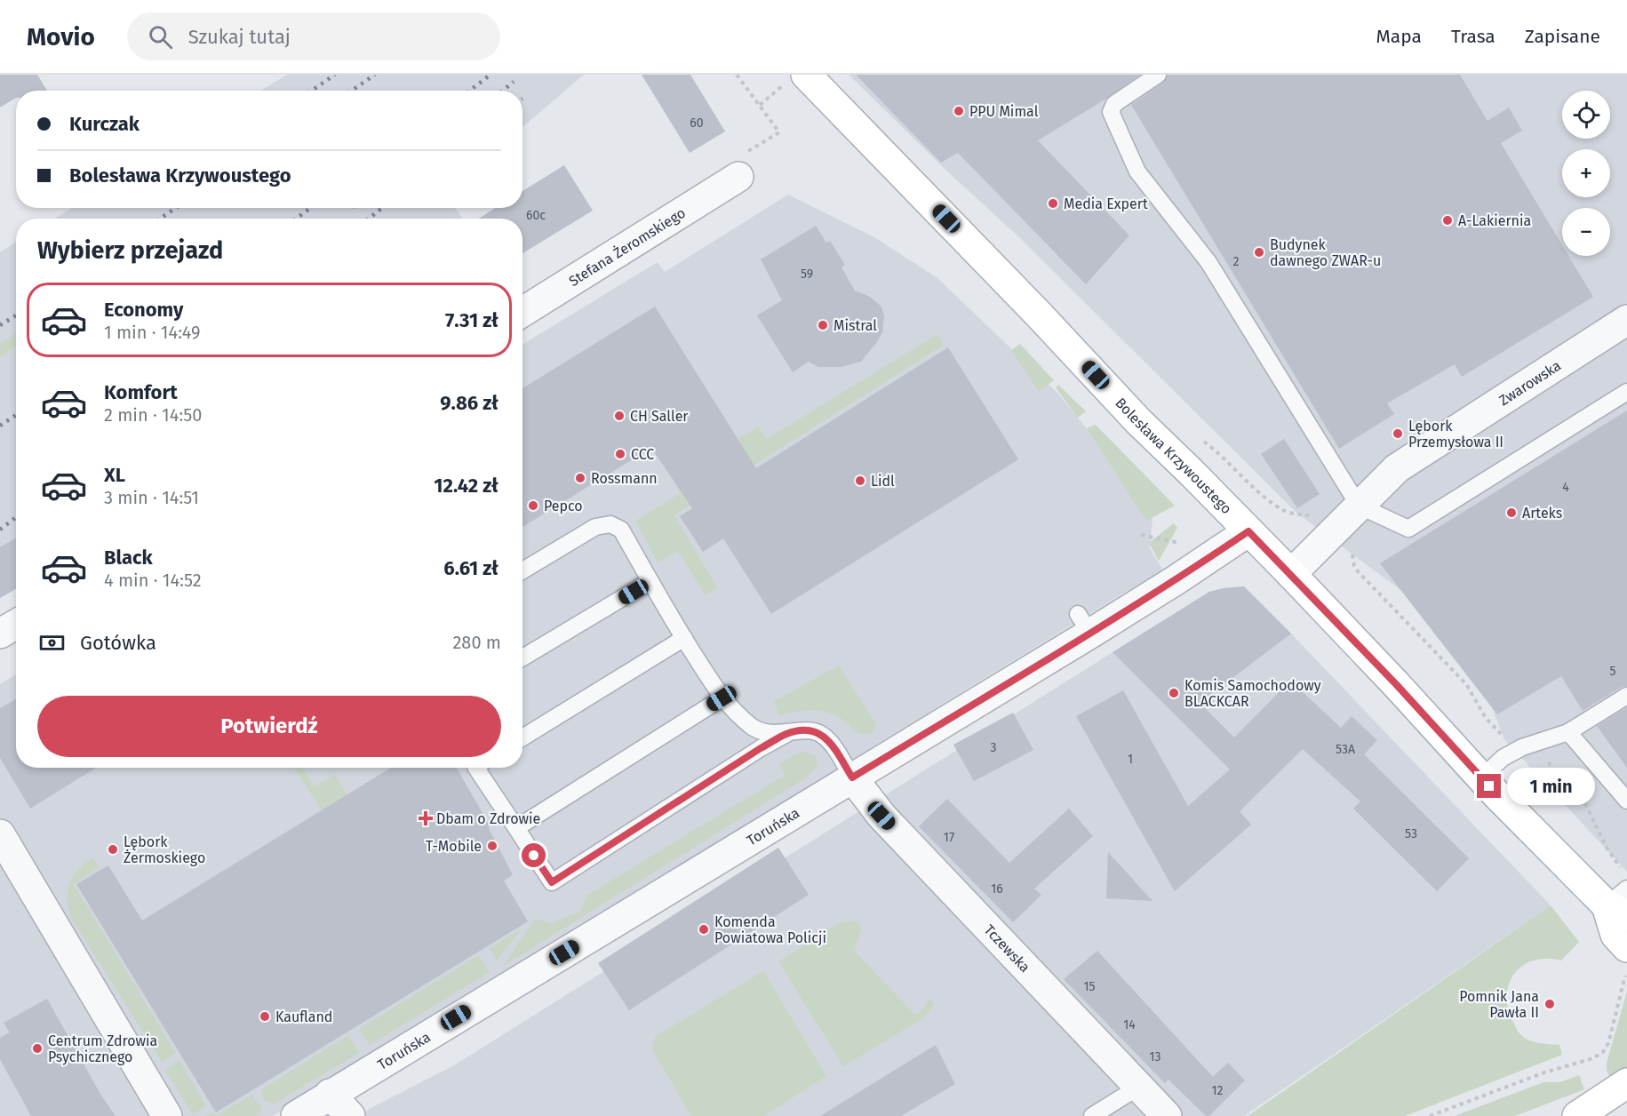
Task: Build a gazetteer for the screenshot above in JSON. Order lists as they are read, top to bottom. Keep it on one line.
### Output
{"streets":{"main road":["Bolesława Krzywoustego"],"street":["Stefana Żeromskiego","Zwarowska","Toruńska","Tczewska"]},"crossings":[["Zwarowska","Bolesława Krzywoustego"],["Bolesława Krzywoustego","Toruńska"],["Toruńska","Tczewska"]],"places":{"other":["PPU Mimal","Media Expert","A-Lakiernia","Budynek dawnego ZWAR-u","Mistral","CH Saller","Lębork Przemysłowa II","CCC","Rossmann","Lidl","Pepco","Arteks","Komis Samochodowy BLACKCAR","T-Mobile","Lębork Żermoskiego","Komenda Powiatowa Policji","Pomnik Jana Pawła II","Kaufland","Centrum Zdrowia Psychicznego"],"health":["Dbam o Zdrowie"]},"house_numbers":["60","60c","2","59","4","5","3","53A","1","53","17","16","15","14","13","12"],"page":{"header":"Movio","search":"Szukaj tutaj","nav":["Mapa","Trasa","Zapisane"],"map_buttons":["+","−"],"banner":["Kurczak","Bolesława Krzywoustego"],"heading":"Wybierz przejazd","list":[{"name":"Economy","note":"1 min · 14:49","value":"7.31 zł"},{"name":"Komfort","note":"2 min · 14:50","value":"9.86 zł"},{"name":"XL","note":"3 min · 14:51","value":"12.42 zł"},{"name":"Black","note":"4 min · 14:52","value":"6.61 zł"}],"pay":["Gotówka","280 m"],"buttons":"Potwierdź","bubble":"1 min"}}
